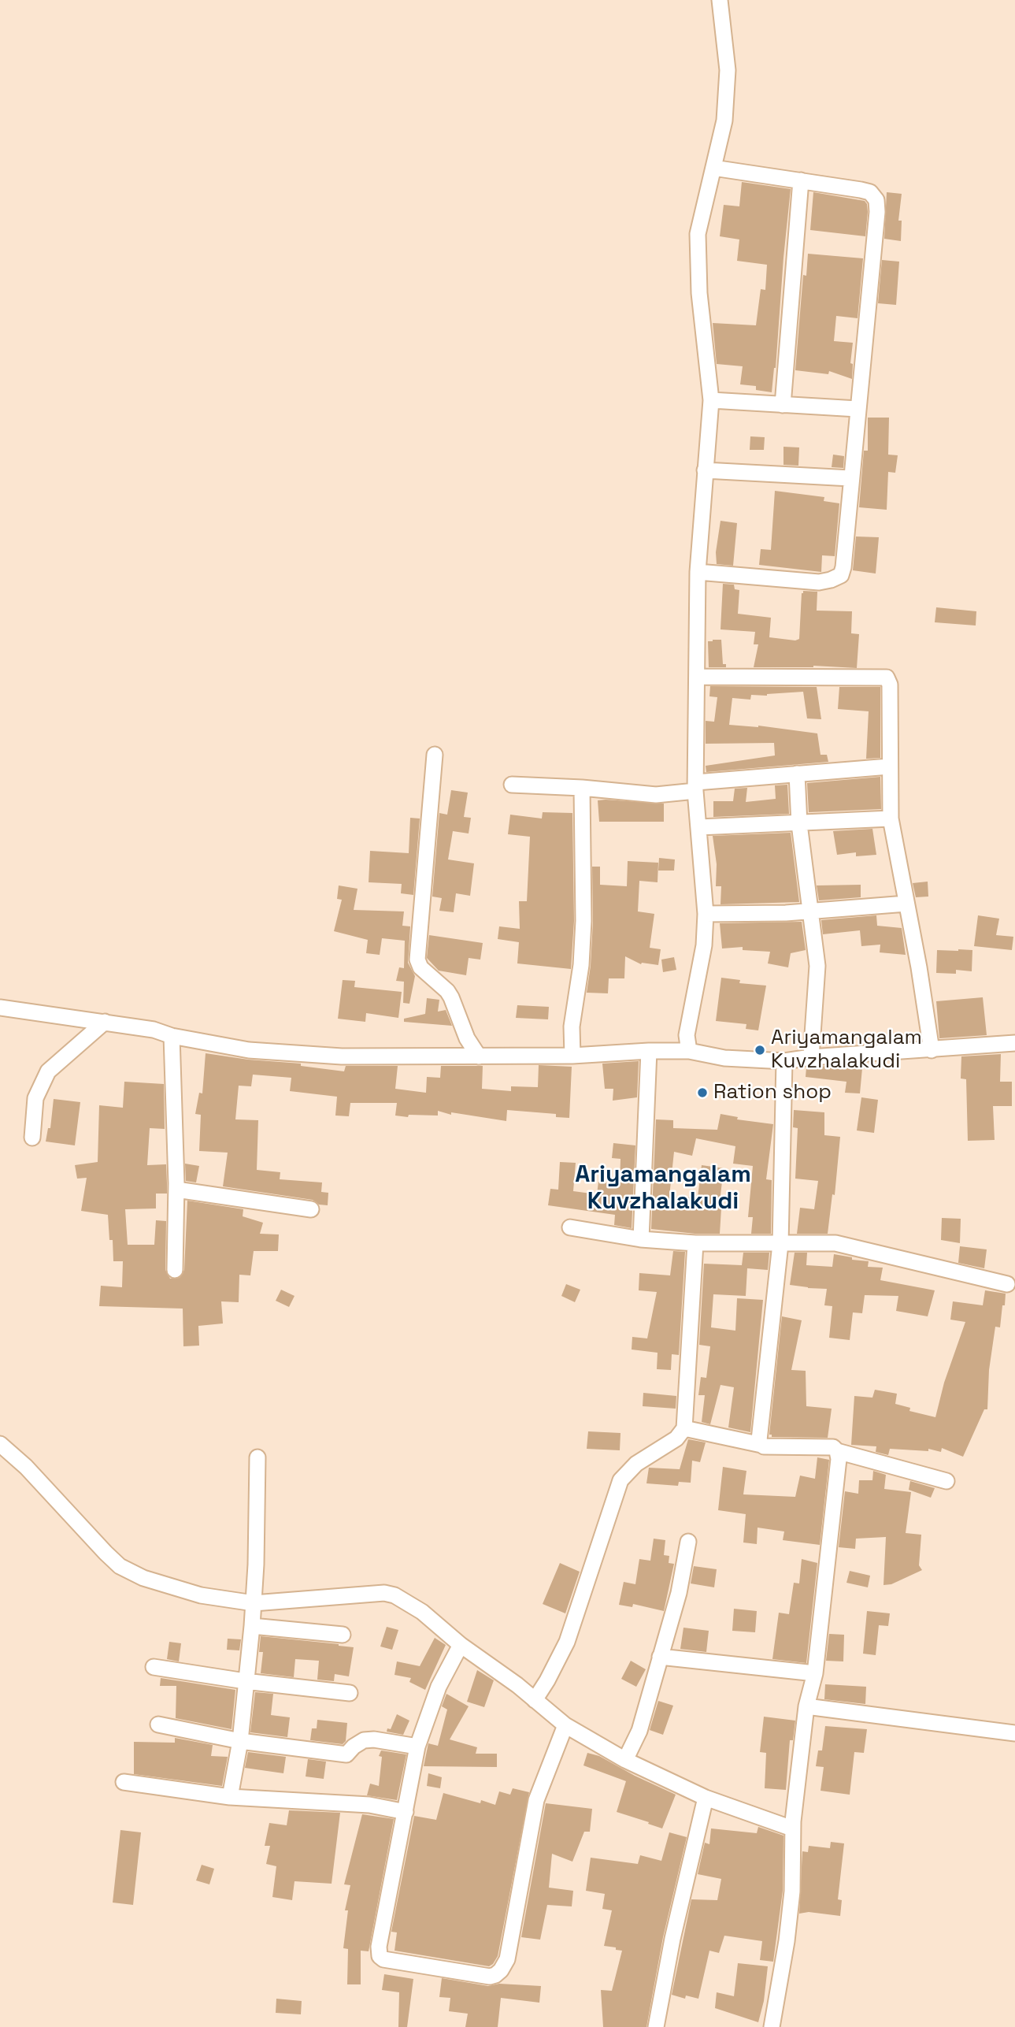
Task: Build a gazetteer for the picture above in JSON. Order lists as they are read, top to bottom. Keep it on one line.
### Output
{"districts":["Ariyamangalam Kuvzhalakudi"],"places":["Ariyamangalam Kuvzhalakudi","Ration shop"]}
